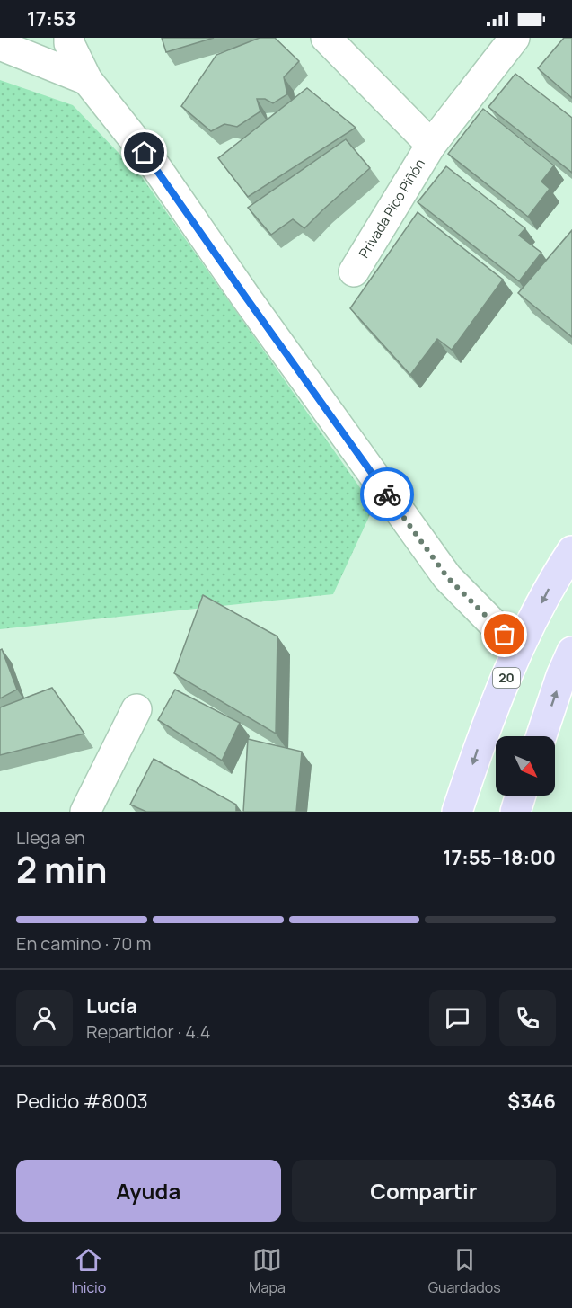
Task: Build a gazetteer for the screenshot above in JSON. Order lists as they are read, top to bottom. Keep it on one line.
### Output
{"streets":{"main road":["20"],"street":["Privada Pico Piñón"]},"north":"bottom right","page":{"status":"17:53","heading":["2 min","Llega en","17:55–18:00"],"panel":["Lucía","Repartidor · 4.4","Pedido #8003","$346"],"bar":"En camino · 70 m","buttons":["Ayuda","Compartir"],"tabs":["Inicio","Mapa","Guardados"]}}
